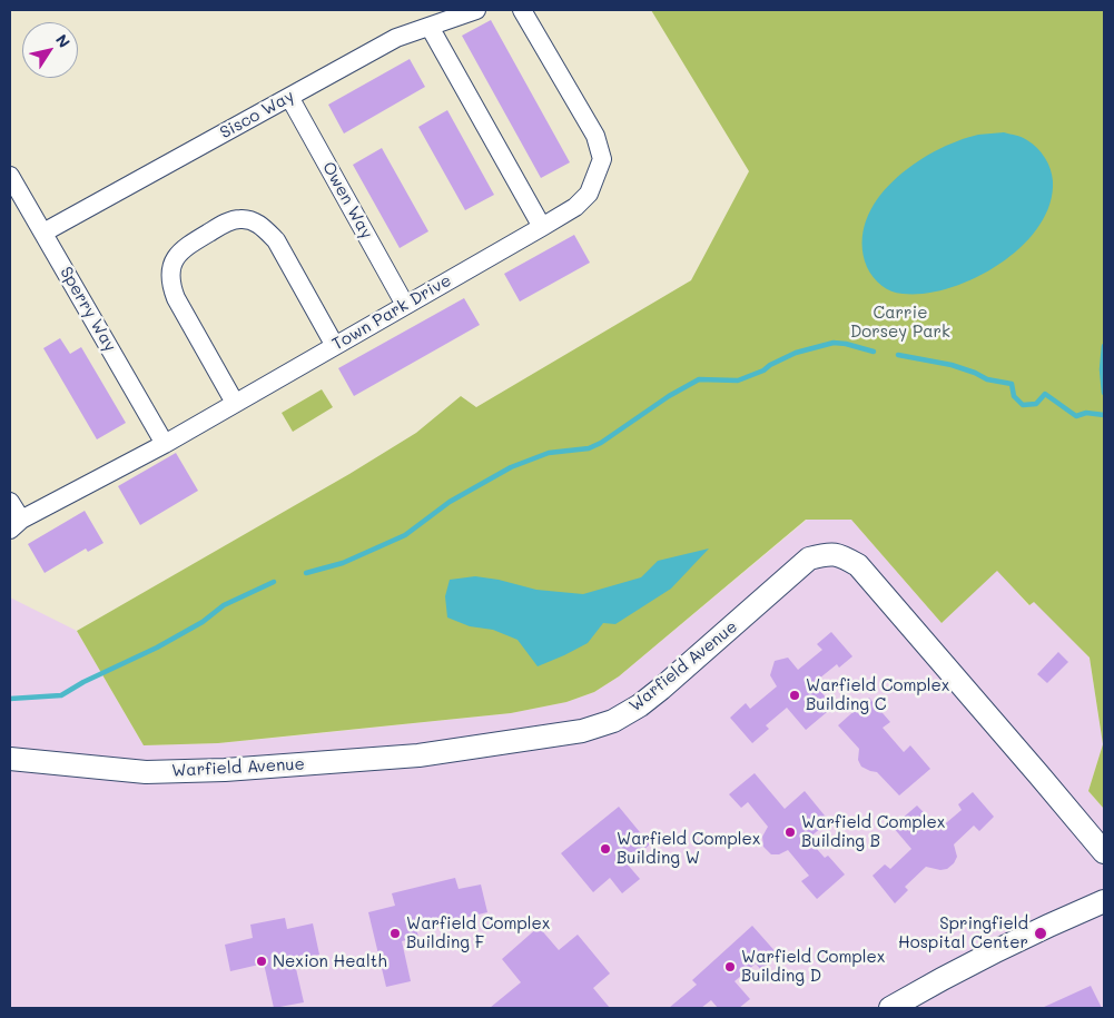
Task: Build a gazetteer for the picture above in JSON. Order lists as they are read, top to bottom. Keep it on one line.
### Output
{"streets":{"street":["Sisco Way","Owen Way","Sperry Way","Town Park Drive","Warfield Avenue"]},"crossings":[["Sisco Way","Owen Way"],["Sisco Way","Sperry Way"],["Owen Way","Town Park Drive"],["Sperry Way","Town Park Drive"]],"parks":["Carrie Dorsey Park"],"places":["Warfield Complex Building C","Warfield Complex Building B","Warfield Complex Building W","Warfield Complex Building F","Springfield Hospital Center","Nexion Health","Warfield Complex Building D"],"north":"top right"}
